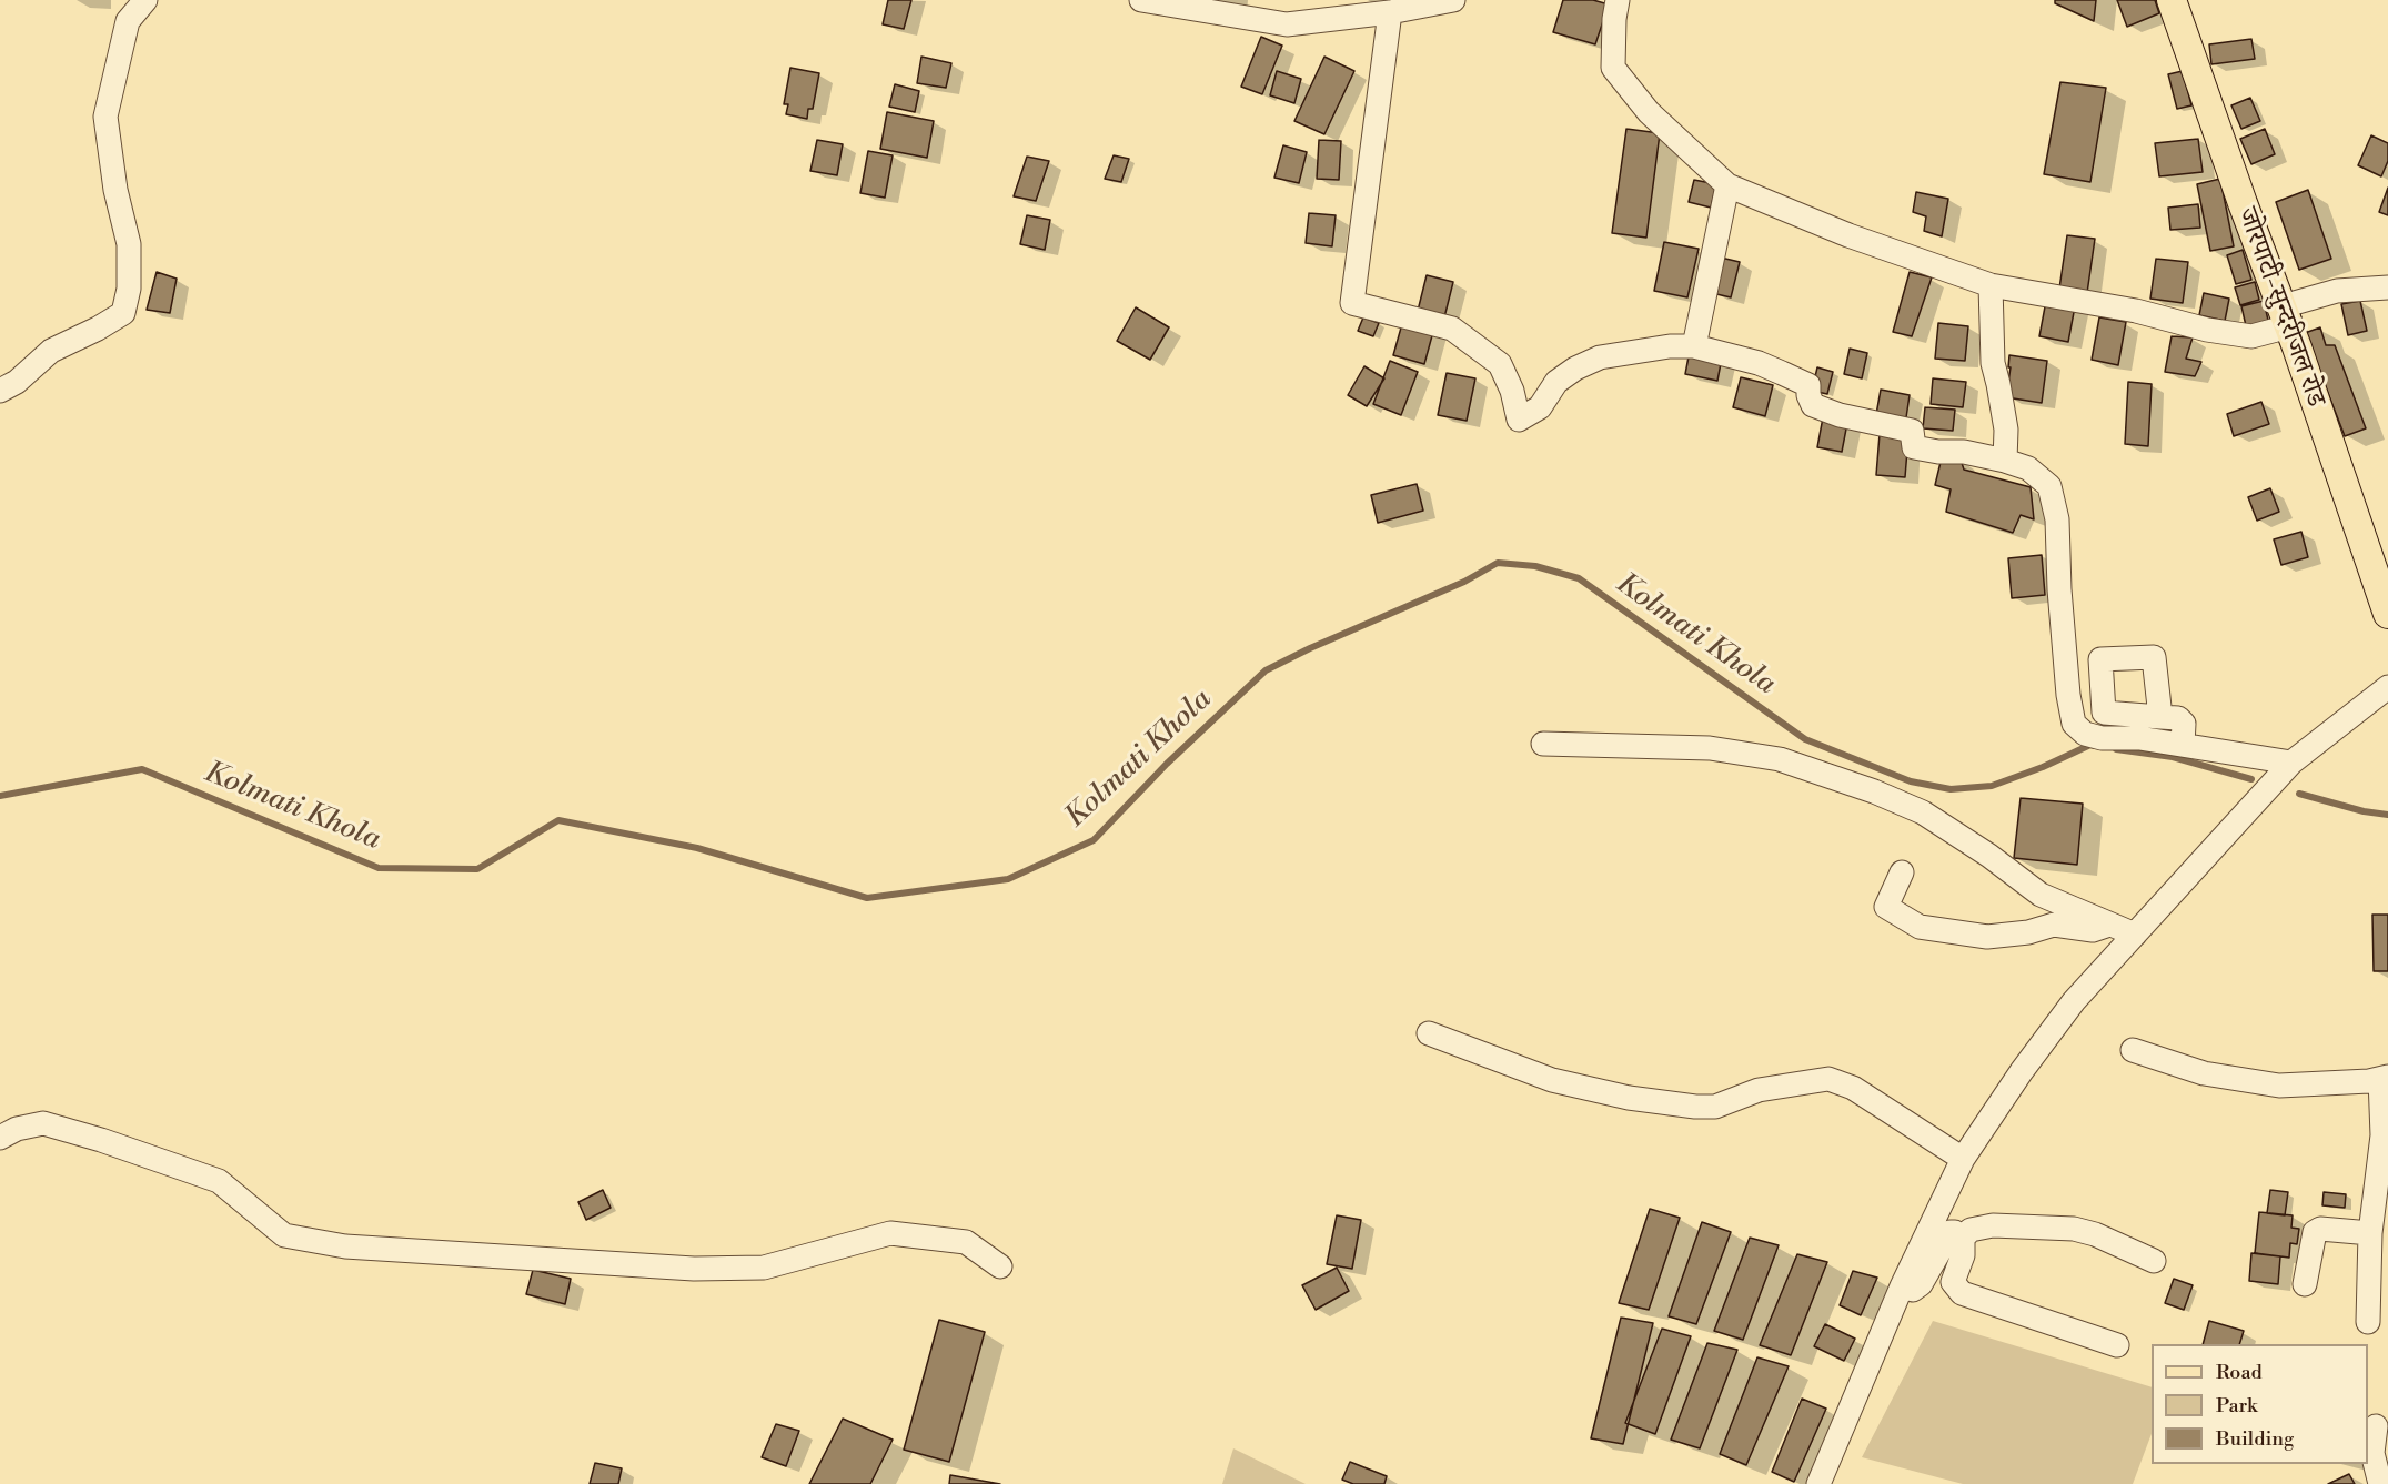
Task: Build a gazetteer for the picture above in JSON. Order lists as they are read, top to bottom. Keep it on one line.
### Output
{"streets":{"main road":["जोरपाटी-सुन्दरीजल रोड"]},"water":["Kolmati Khola"],"legend":["Road","Park","Building"]}
